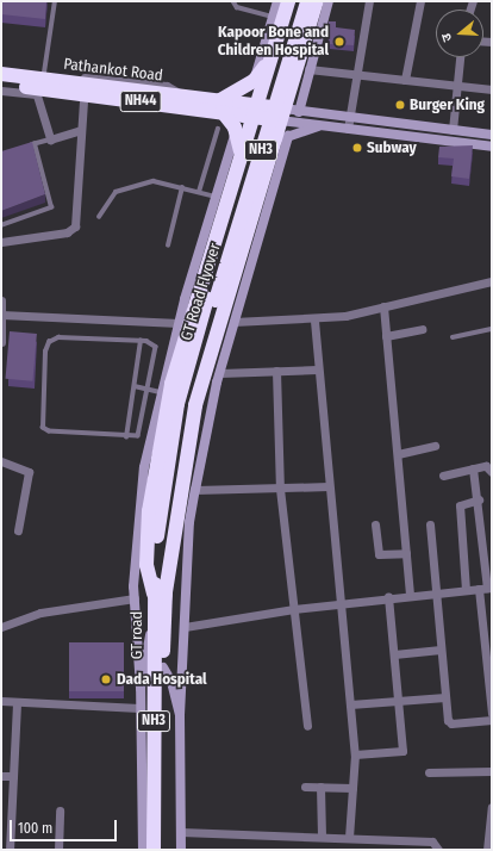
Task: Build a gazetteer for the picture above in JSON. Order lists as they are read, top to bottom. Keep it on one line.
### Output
{"streets":{"highway":["Pathankot Road","NH44","NH3","GT Road Flyover","GT road"]},"crossings":[["Pathankot Road","NH44"],["GT Road Flyover","GT road"]],"places":["Kapoor Bone and Children Hospital","Burger King","Subway","Dada Hospital"],"scale_bar":"100 m","north":"left"}
